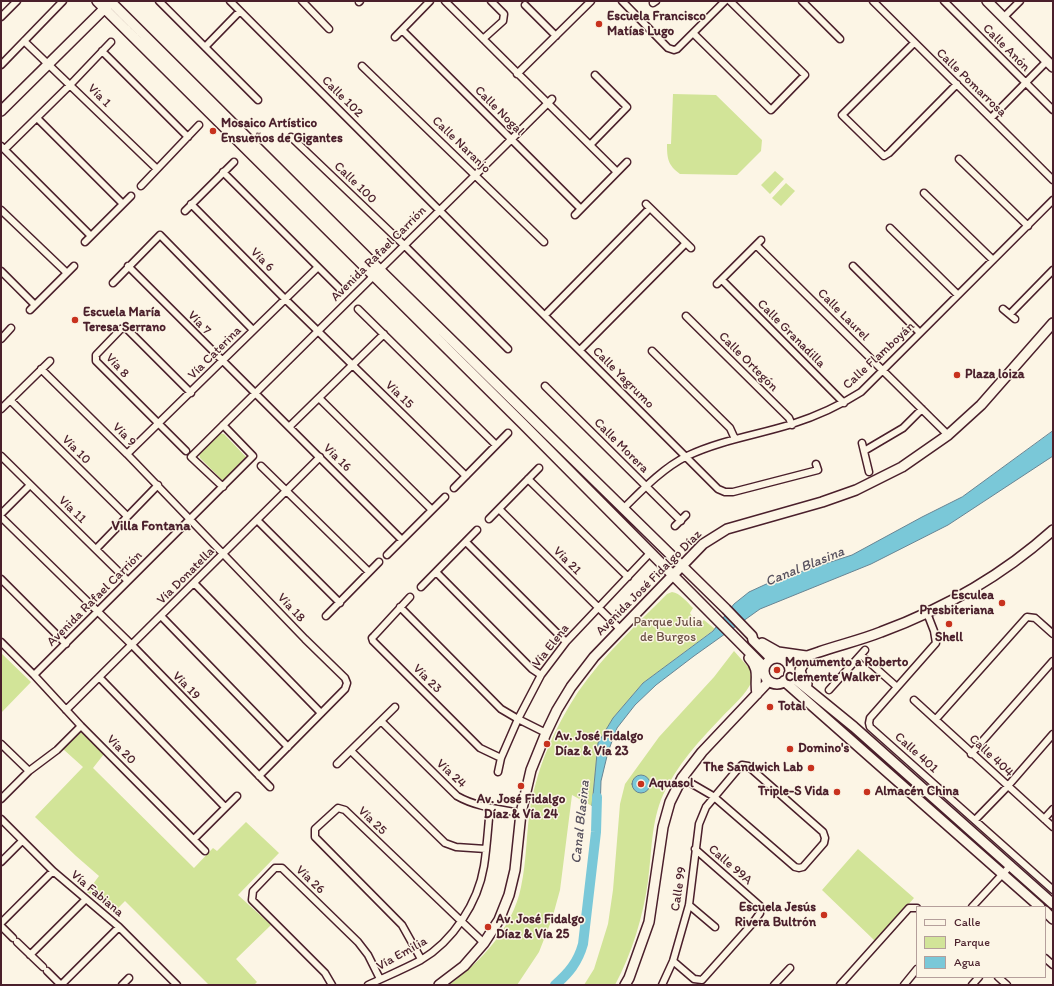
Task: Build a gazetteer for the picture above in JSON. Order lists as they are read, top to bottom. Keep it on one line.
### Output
{"streets":{"main road":["Avenida José Fidalgo Díaz"],"street":["Calle Anón","Calle Pomarrosa","Vía 1","Calle 102","Calle Nogal","Calle Naranjo","Calle 100","Avenida Rafael Carrión","Vía 6","Calle Laurel","Vía 7","Calle Granadilla","Vía Caterina","Calle Flamboyán","Calle Ortegón","Vía 8","Calle Yagrumo","Vía 15","Vía 9","Calle Morera","Vía 10","Vía 16","Vía 11","Vía 21","Vía Donatella","Vía 18","Vía Elena","Vía 23","Vía 19","Vía 20","Calle 401","Calle 404","Vía 24","Vía 25","Calle 99A","Vía 26","Calle 99","Vía Fabiana","Vía Emilia"]},"crossings":[["Calle 102","Avenida Rafael Carrión"],["Calle 102","Calle Yagrumo"],["Calle Nogal","Avenida Rafael Carrión"],["Calle Naranjo","Avenida Rafael Carrión"],["Calle 100","Avenida Rafael Carrión"],["Avenida Rafael Carrión","Vía 6"],["Avenida Rafael Carrión","Vía 7"],["Avenida Rafael Carrión","Calle Yagrumo"],["Avenida Rafael Carrión","Vía 15"],["Avenida Rafael Carrión","Vía 9"],["Avenida Rafael Carrión","Vía 16"],["Avenida Rafael Carrión","Vía 11"],["Avenida Rafael Carrión","Vía 18"],["Avenida Rafael Carrión","Vía 19"],["Avenida Rafael Carrión","Vía 20"],["Vía 6","Vía Caterina"],["Vía 6","Vía 15"],["Calle Laurel","Calle Granadilla"],["Calle Laurel","Calle Flamboyán"],["Calle Laurel","Avenida José Fidalgo Díaz"],["Vía 7","Vía Caterina"],["Vía 7","Vía 16"],["Calle Granadilla","Calle Flamboyán"],["Vía Caterina","Vía 8"],["Vía Caterina","Vía 9"],["Calle Flamboyán","Calle Ortegón"],["Calle Flamboyán","Calle Yagrumo"],["Calle Flamboyán","Calle Morera"],["Vía 9","Vía 18"],["Vía 16","Vía Donatella"],["Vía 21","Avenida José Fidalgo Díaz"],["Vía 21","Vía Elena"],["Vía Donatella","Vía 18"],["Vía Donatella","Vía 19"],["Vía Donatella","Vía 20"],["Avenida José Fidalgo Díaz","Vía 24"],["Avenida José Fidalgo Díaz","Vía 25"],["Vía Elena","Vía 23"],["Vía 24","Vía Emilia"],["Vía 25","Vía Emilia"],["Calle 99A","Calle 99"],["Vía 26","Vía Emilia"]],"districts":["Villa Fontana"],"water":["Canal Blasina"],"parks":["Parque Julia de Burgos"],"places":["Escuela Francisco Matías Lugo","Mosaico Artístico Ensueños de Gigantes","Escuela María Teresa Serrano","Plaza loiza","Esculea Presbiteriana","Shell","Monumento a Roberto Clemente Walker","Total","Av. José Fidalgo Díaz & Vía 23","Domino's","The Sandwich Lab","Aquasol","Av. José Fidalgo Díaz & Vía 24","Triple-S Vida","Almacén China","Escuela Jesús Rivera Bultrón","Av. José Fidalgo Díaz & Vía 25"],"legend":["Calle","Parque","Agua"]}
